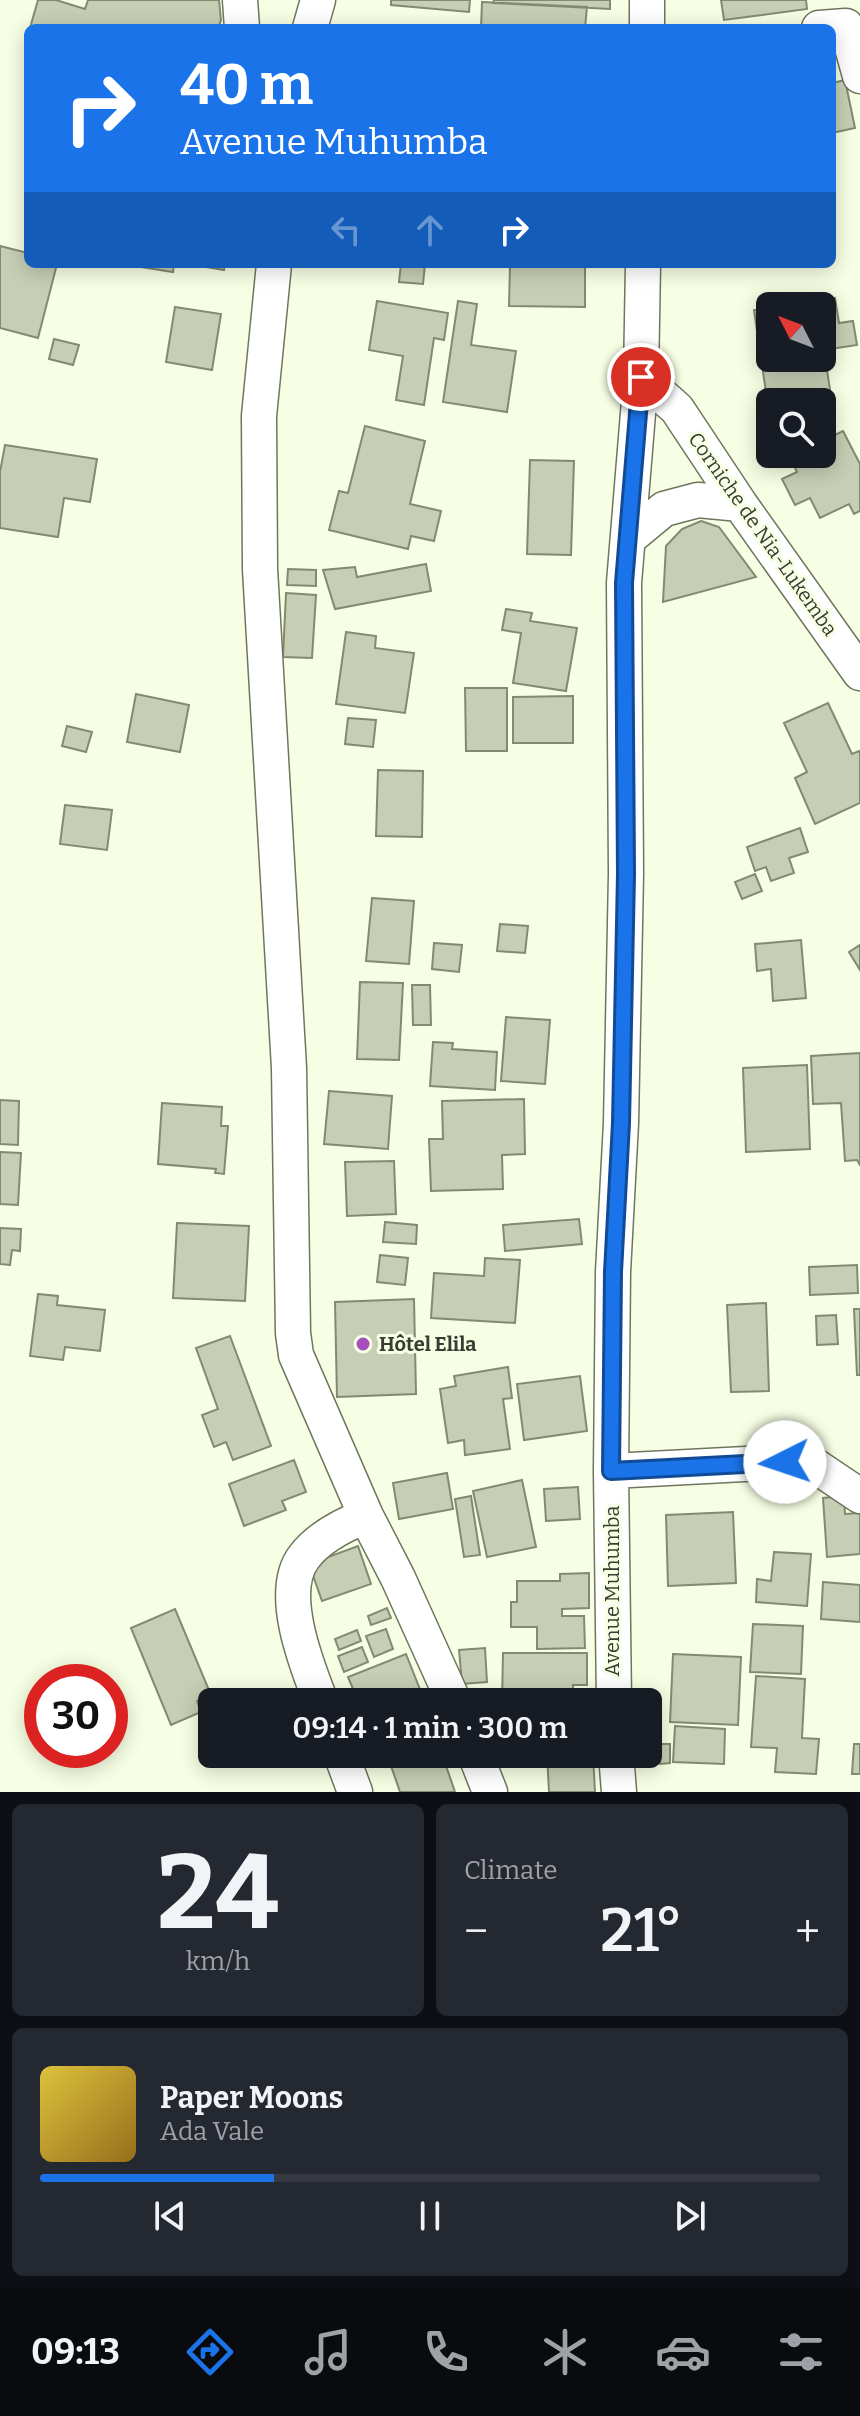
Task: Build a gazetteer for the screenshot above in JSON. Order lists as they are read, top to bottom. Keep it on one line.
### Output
{"streets":{"street":["Corniche de Nia-Lukemba","Avenue Muhumba"]},"crossings":[["Corniche de Nia-Lukemba","Avenue Muhumba"]],"places":["Hôtel Elila"],"north":"top left","page":{"turn":["40 m","Avenue Muhumba"],"limit":"30","trip":"09:14 · 1 min · 300 m","tile":[["24","km/h"],"Climate"],"heat":["−","21°","+"],"song":["Paper Moons","Ada Vale"],"tabs":"09:13"}}
